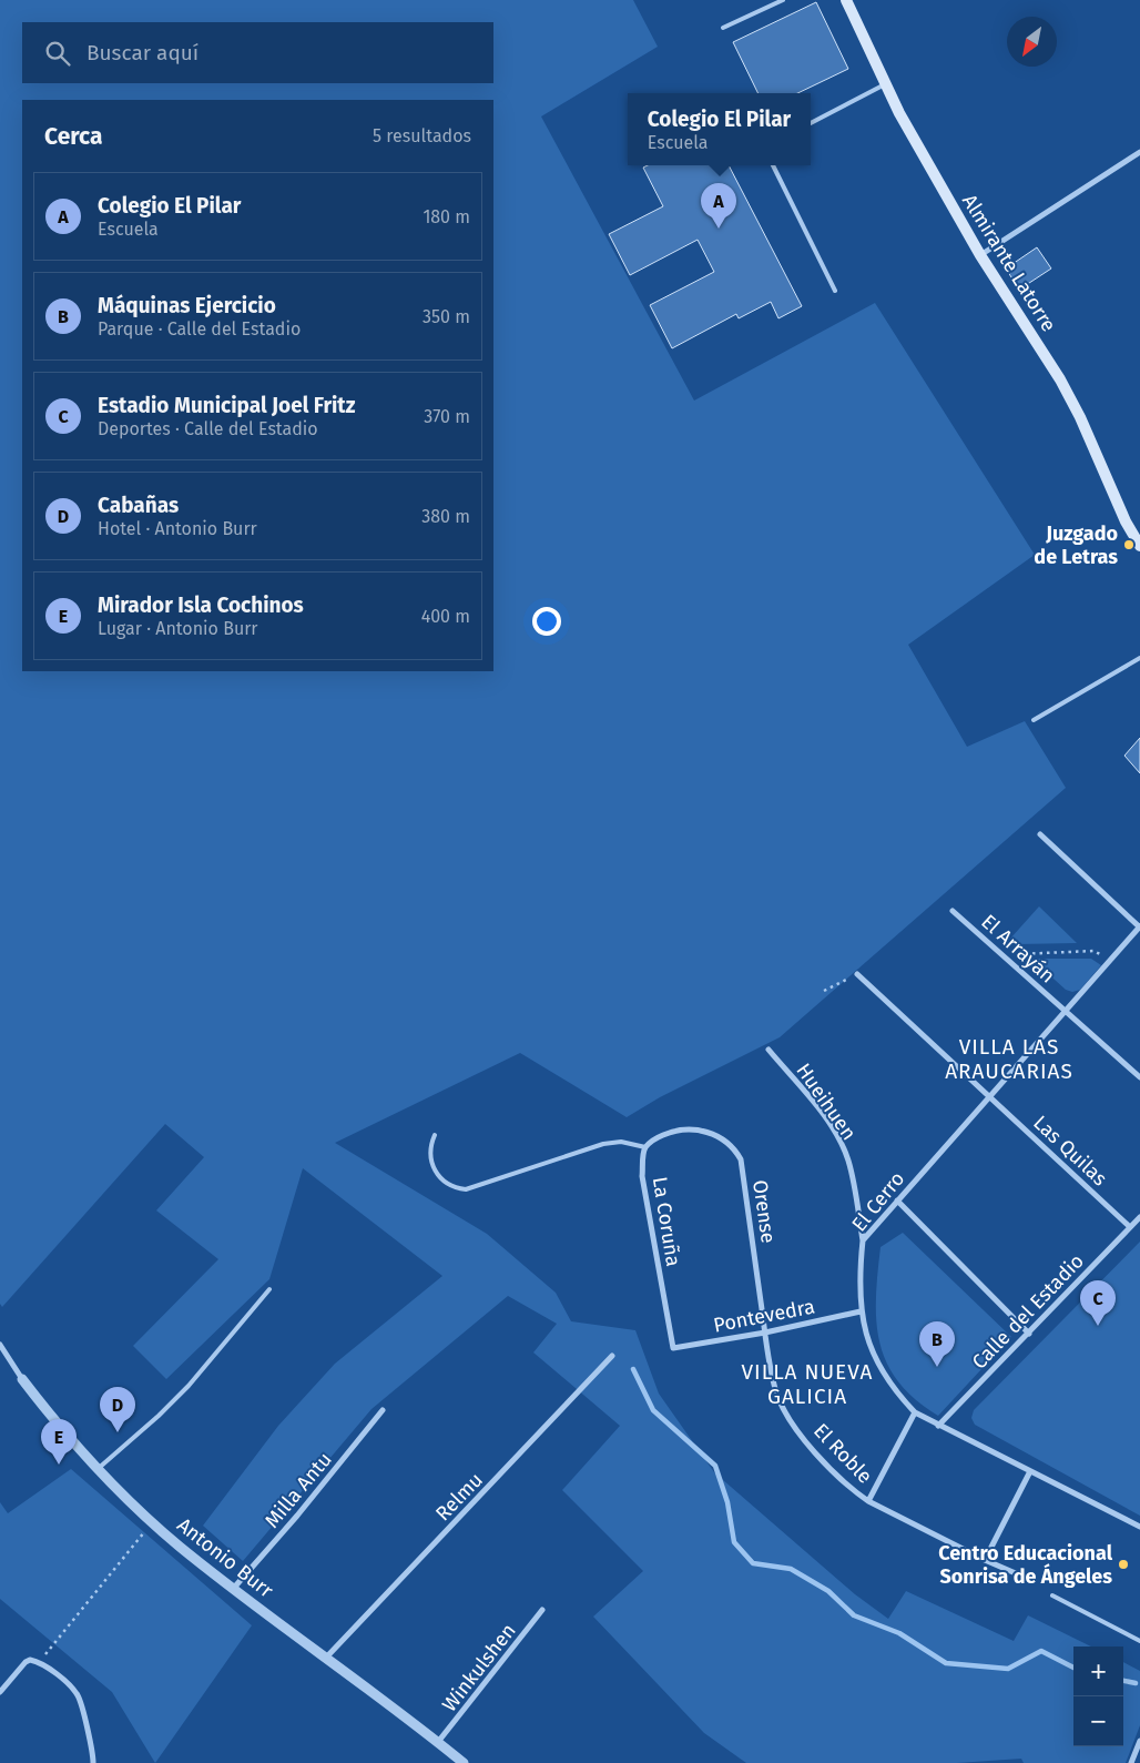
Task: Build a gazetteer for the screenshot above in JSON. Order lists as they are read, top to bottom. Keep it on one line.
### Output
{"streets":{"main road":["Almirante Latorre"],"street":["El Arrayán","Hueihuen","Las Quilas","El Cerro","Orense","La Coruña","Calle del Estadio","Pontevedra","El Roble","Milla Antu","Relmu","Antonio Burr","Winkulshen"]},"crossings":[["El Arrayán","El Cerro"],["Hueihuen","El Cerro"],["Las Quilas","El Cerro"],["Las Quilas","Calle del Estadio"],["El Cerro","Calle del Estadio"],["El Cerro","Pontevedra"],["El Cerro","El Roble"],["Orense","La Coruña"],["Orense","Pontevedra"],["Orense","El Roble"],["La Coruña","Pontevedra"],["Pontevedra","El Roble"],["Milla Antu","Antonio Burr"],["Relmu","Antonio Burr"],["Antonio Burr","Winkulshen"]],"districts":["VILLA LAS ARAUCARIAS","VILLA NUEVA GALICIA"],"places":["Juzgado de Letras","Centro Educacional Sonrisa de Ángeles"],"north":"bottom left","page":{"search":"Buscar aquí","popup":["Colegio El Pilar","Escuela"],"heading":["Cerca","5 resultados"],"list":[{"mark":"A","name":"Colegio El Pilar","note":"Escuela","value":"180 m"},{"mark":"B","name":"Máquinas Ejercicio","note":"Parque · Calle del Estadio","value":"350 m"},{"mark":"C","name":"Estadio Municipal Joel Fritz","note":"Deportes · Calle del Estadio","value":"370 m"},{"mark":"D","name":"Cabañas","note":"Hotel · Antonio Burr","value":"380 m"},{"mark":"E","name":"Mirador Isla Cochinos","note":"Lugar · Antonio Burr","value":"400 m"}],"pins":["A","C","B","D","E"],"map_buttons":["+","−"]}}
